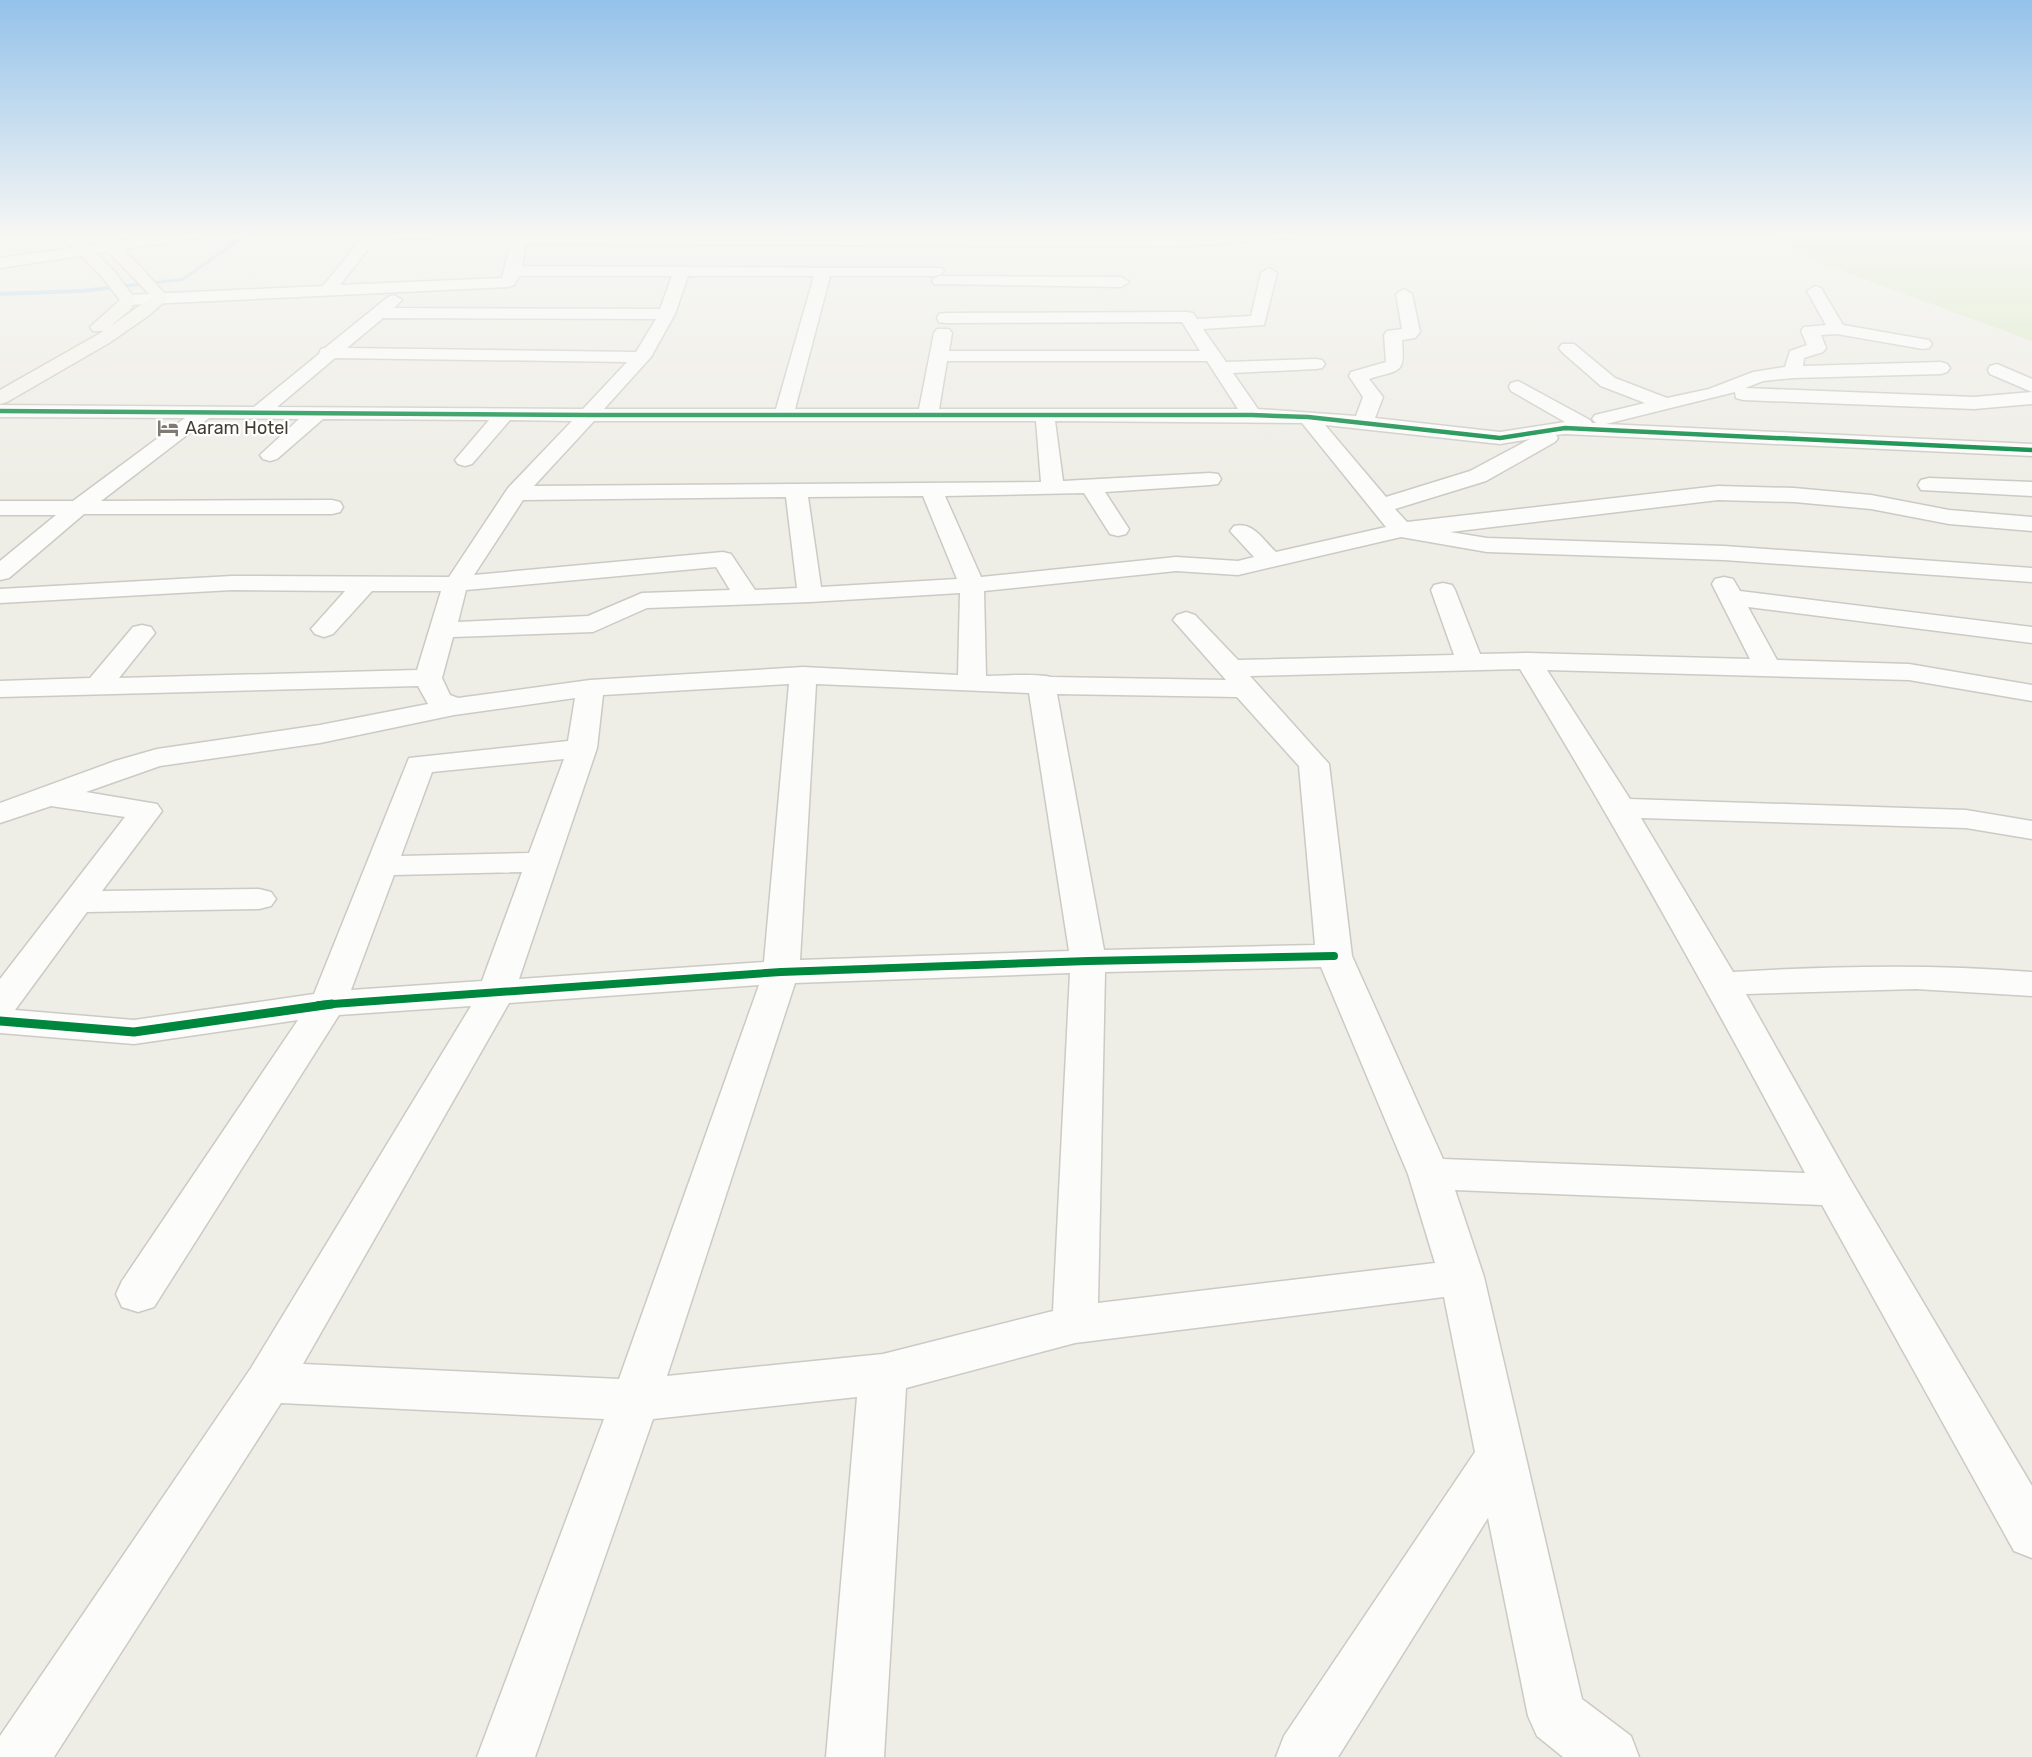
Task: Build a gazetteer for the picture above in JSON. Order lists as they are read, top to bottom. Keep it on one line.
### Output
{"places":{"hotel":["Aaram Hotel"]}}
